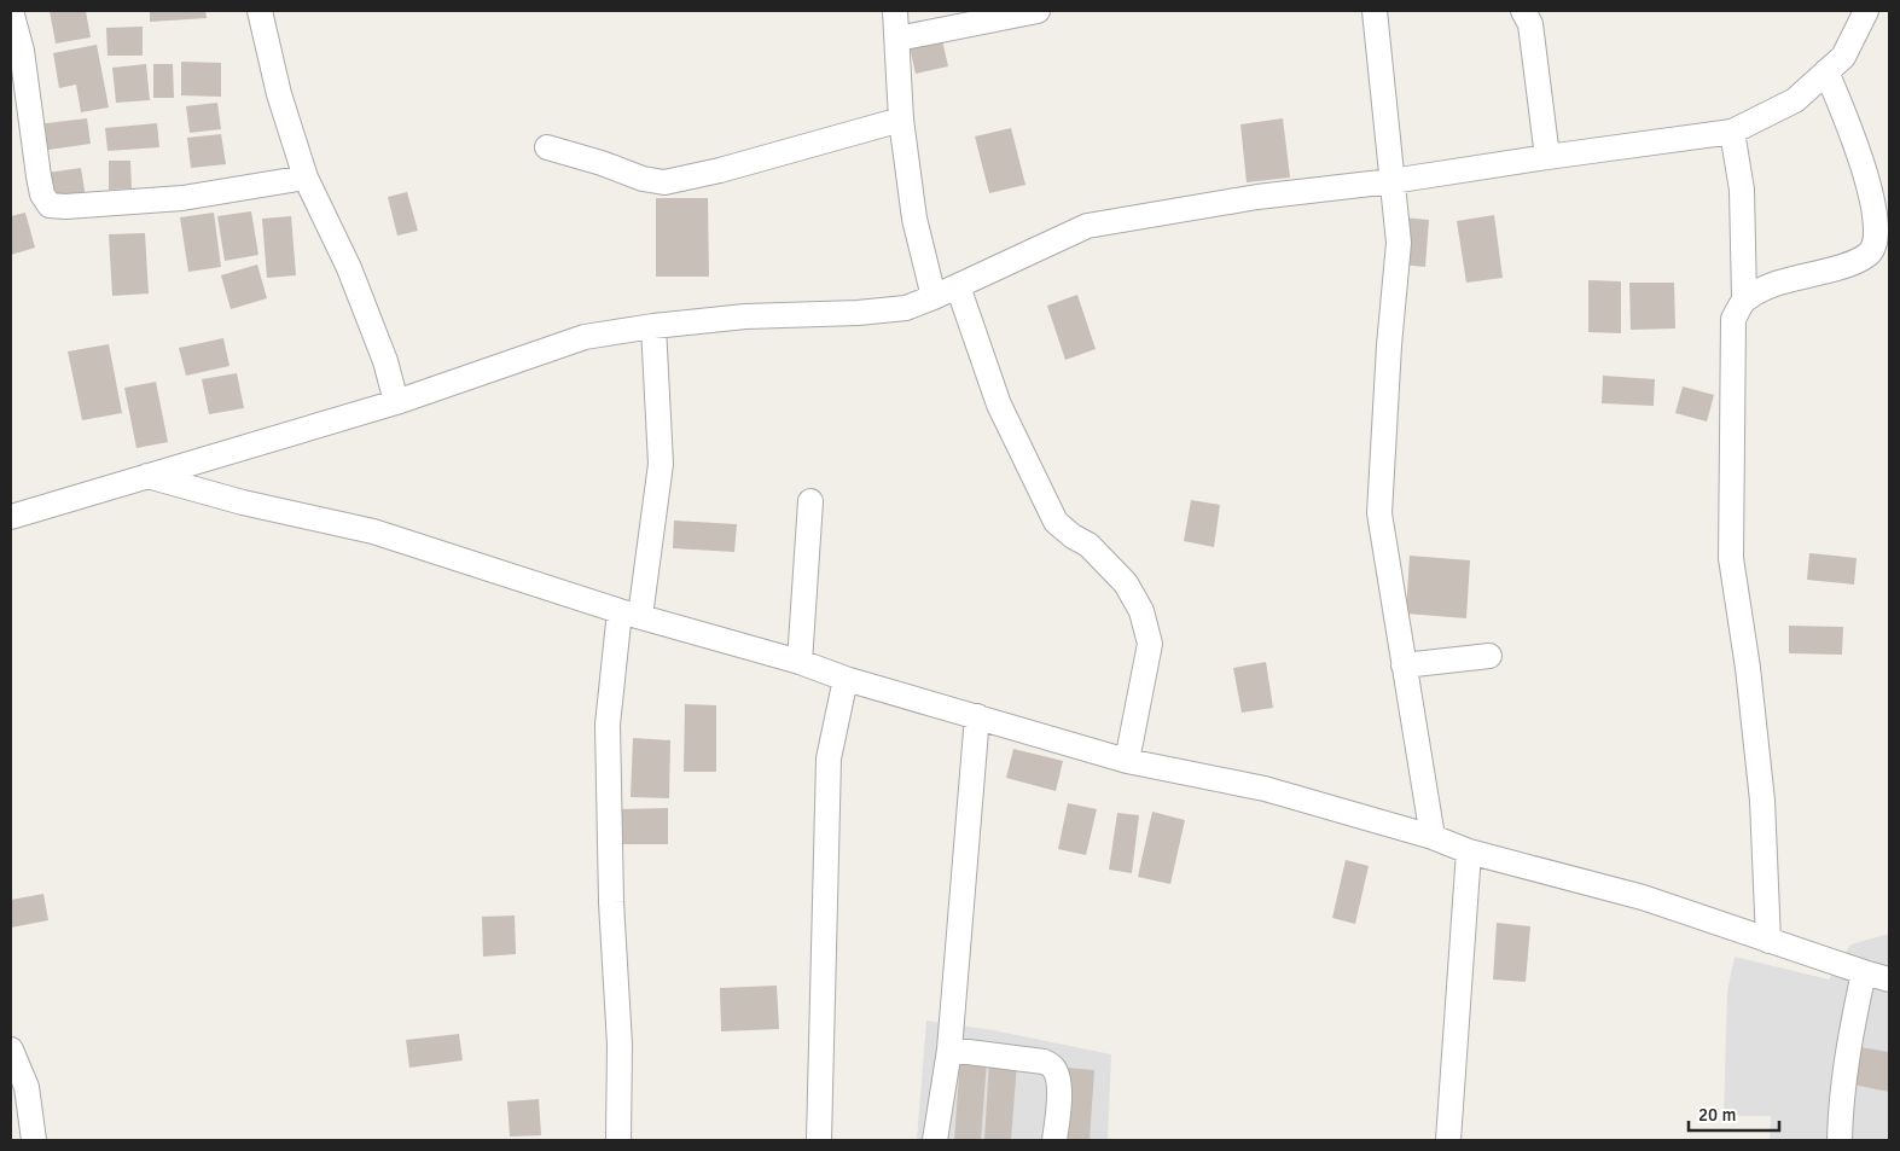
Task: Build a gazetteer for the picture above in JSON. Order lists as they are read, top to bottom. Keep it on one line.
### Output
{"scale_bar":"20 m"}
